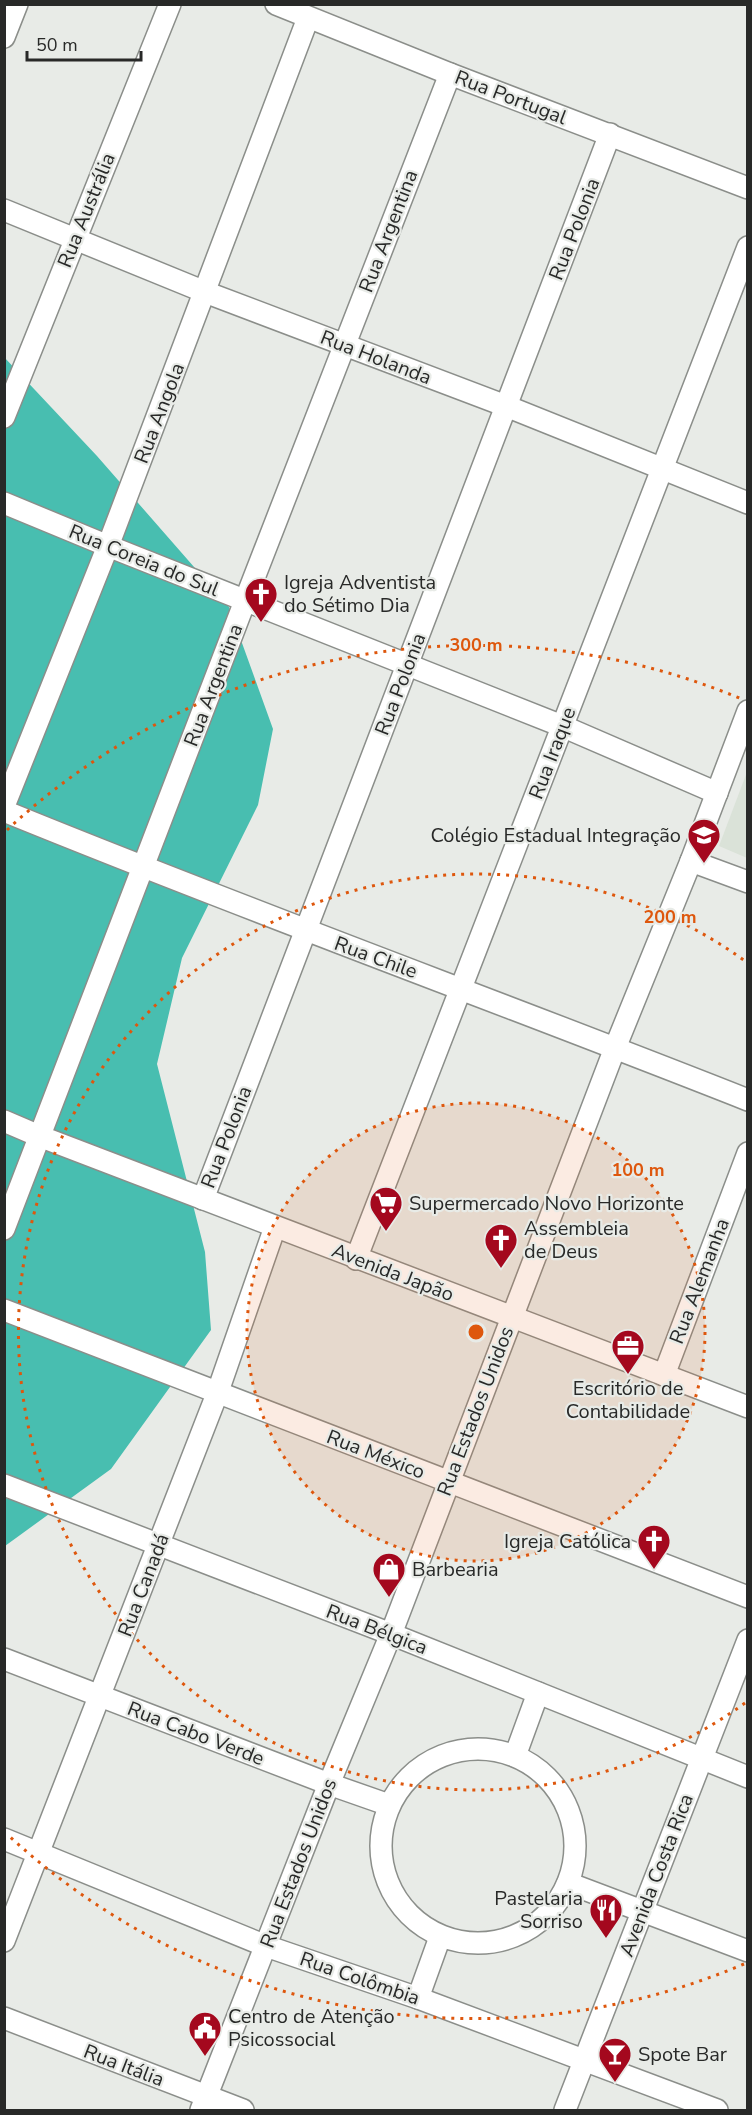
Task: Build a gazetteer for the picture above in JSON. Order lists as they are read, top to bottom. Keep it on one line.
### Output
{"streets":{"street":["Rua Portugal","Rua Austrália","Rua Polonia","Rua Argentina","Rua Holanda","Rua Angola","Rua Coreia do Sul","Rua Iraque","Rua Chile","Avenida Japão","Rua Alemanha","Rua Estados Unidos","Rua México","Rua Canadá","Rua Bélgica","Rua Cabo Verde","Avenida Costa Rica","Rua Colômbia","Rua Itália"]},"crossings":[["Rua Portugal","Rua Polonia"],["Rua Portugal","Rua Argentina"],["Rua Portugal","Rua Angola"],["Rua Austrália","Rua Holanda"],["Rua Polonia","Rua Holanda"],["Rua Polonia","Rua Coreia do Sul"],["Rua Polonia","Rua Chile"],["Rua Polonia","Avenida Japão"],["Rua Argentina","Rua Holanda"],["Rua Argentina","Rua Coreia do Sul"],["Rua Argentina","Rua Chile"],["Rua Argentina","Avenida Japão"],["Rua Holanda","Rua Angola"],["Rua Holanda","Rua Iraque"],["Rua Angola","Rua Coreia do Sul"],["Rua Coreia do Sul","Rua Iraque"],["Rua Coreia do Sul","Rua Estados Unidos"],["Rua Iraque","Rua Chile"],["Rua Iraque","Avenida Japão"],["Rua Chile","Rua Estados Unidos"],["Avenida Japão","Rua Alemanha"],["Avenida Japão","Rua Estados Unidos"],["Avenida Japão","Rua Canadá"],["Rua Estados Unidos","Rua México"],["Rua Estados Unidos","Rua Bélgica"],["Rua Estados Unidos","Rua Cabo Verde"],["Rua Estados Unidos","Rua Colômbia"],["Rua Estados Unidos","Rua Itália"],["Rua México","Rua Canadá"],["Rua Canadá","Rua Bélgica"],["Rua Canadá","Rua Cabo Verde"],["Rua Canadá","Rua Colômbia"],["Rua Bélgica","Avenida Costa Rica"],["Avenida Costa Rica","Rua Colômbia"]],"places":{"church":["Igreja Adventista do Sétimo Dia","Assembleia de Deus","Igreja Católica"],"school or university":["Colégio Estadual Integração"],"supermarket":["Supermercado Novo Horizonte"],"office":["Escritório de Contabilidade"],"shop":["Barbearia"],"restaurant":["Pastelaria Sorriso"],"public building":["Centro de Atenção Psicossocial"],"bar":["Spote Bar"]},"scale_bar":"50 m","rings":["300 m","200 m","100 m"]}
